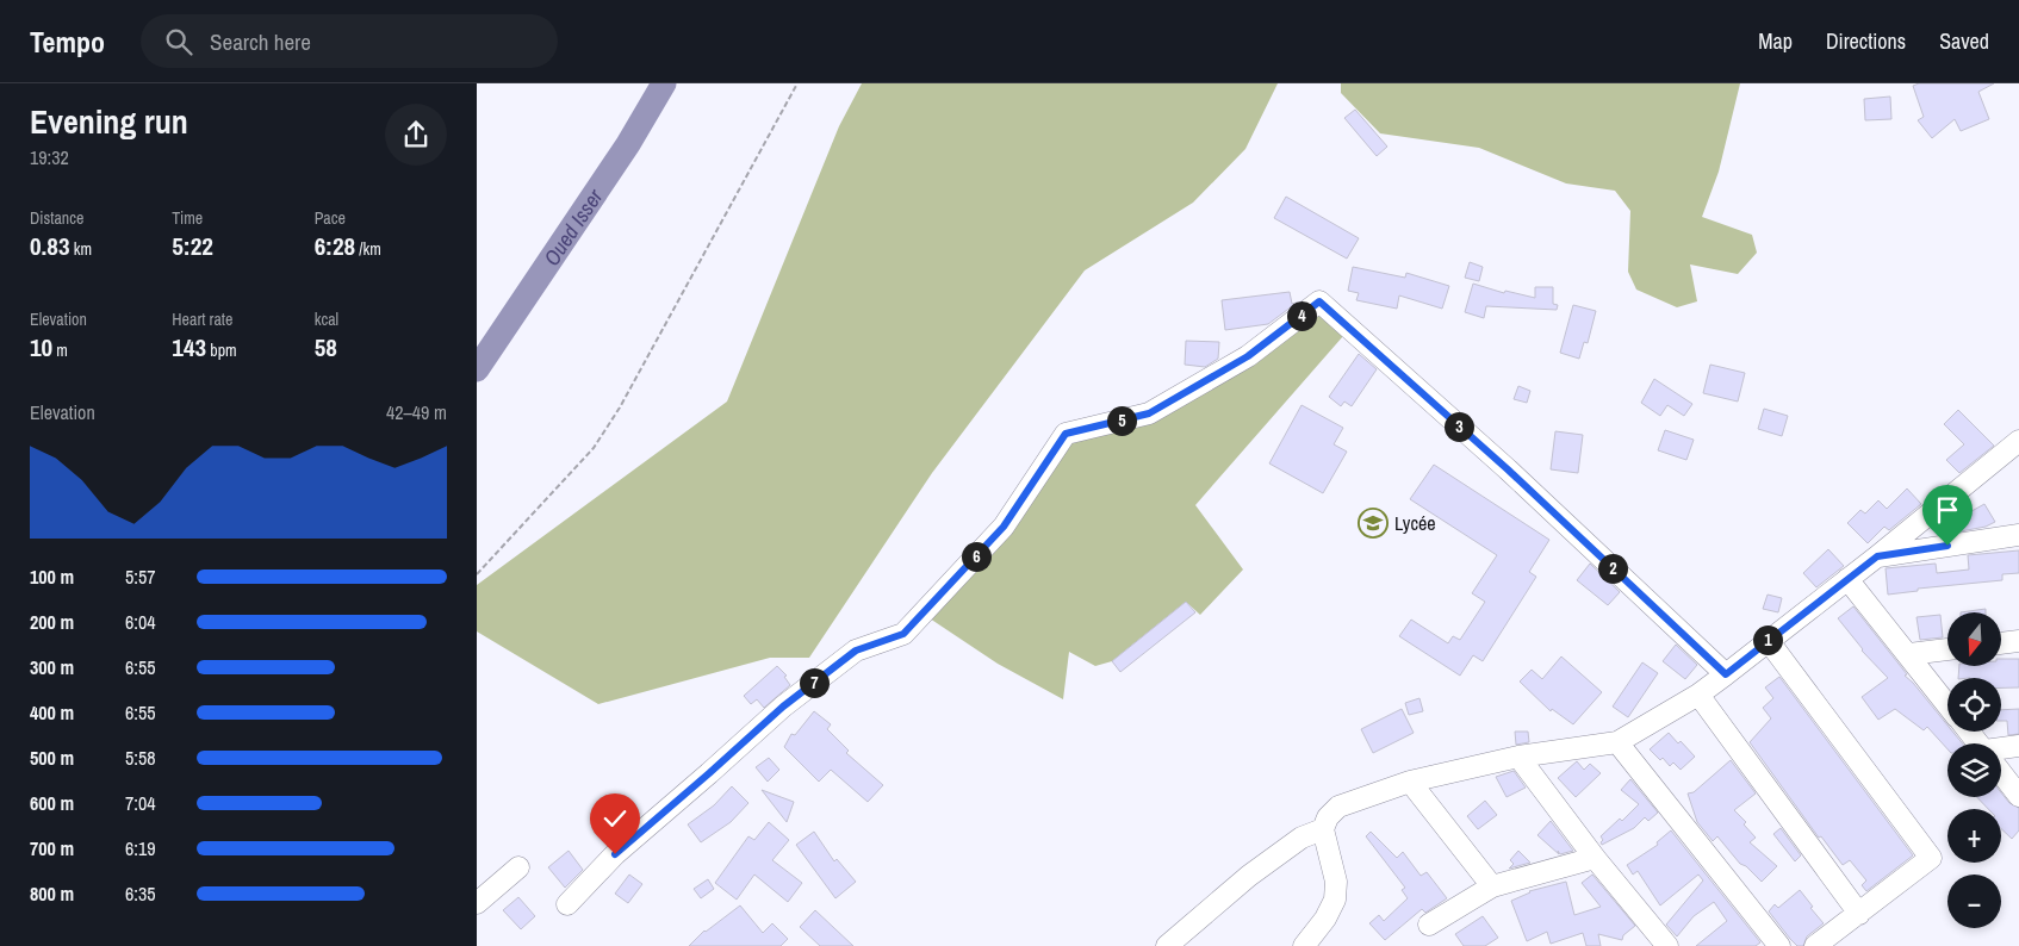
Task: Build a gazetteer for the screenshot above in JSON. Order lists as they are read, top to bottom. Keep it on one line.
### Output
{"water":["Oued Isser"],"places":{"school or university":["Lycée"]},"north":"bottom","page":{"header":"Tempo","search":"Search here","nav":["Map","Directions","Saved"],"heading":["Evening run","19:32"],"stats":[["Distance","0.83 km"],["Time","5:22"],["Pace","6:28 /km"],["Elevation","10 m"],["Heart rate","143 bpm"],["kcal","58"]],"pins":["4","5","3","6","2","1","7"],"chart":["Elevation","42–49 m"],"list":[{"name":"100 m","note":"5:57"},{"name":"200 m","note":"6:04"},{"name":"300 m","note":"6:55"},{"name":"400 m","note":"6:55"},{"name":"500 m","note":"5:58"},{"name":"600 m","note":"7:04"},{"name":"700 m","note":"6:19"},{"name":"800 m","note":"6:35"}],"map_buttons":["+","−"]}}
